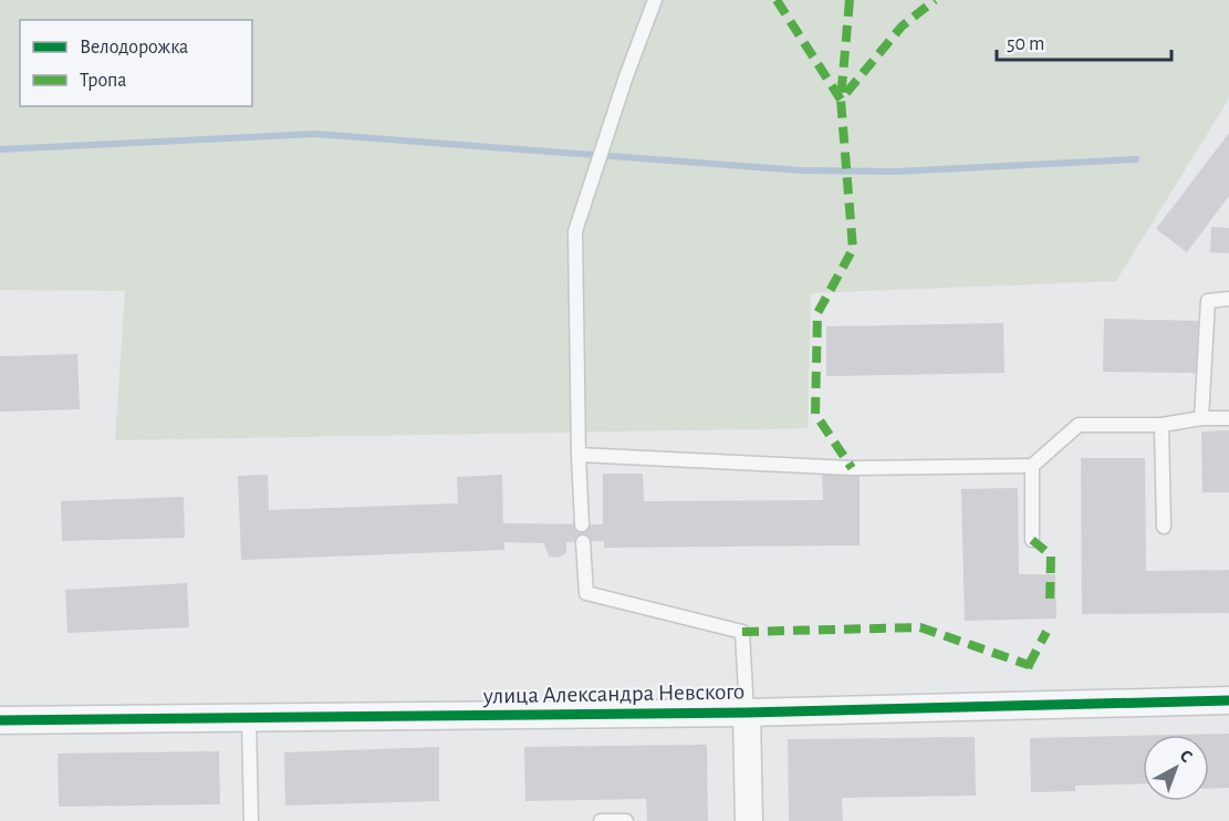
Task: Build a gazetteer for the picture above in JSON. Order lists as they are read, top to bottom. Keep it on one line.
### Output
{"streets":{"street":["улица Александра Невского"]},"legend":["Велодорожка","Тропа"],"scale_bar":"50 m","north":"top right"}
